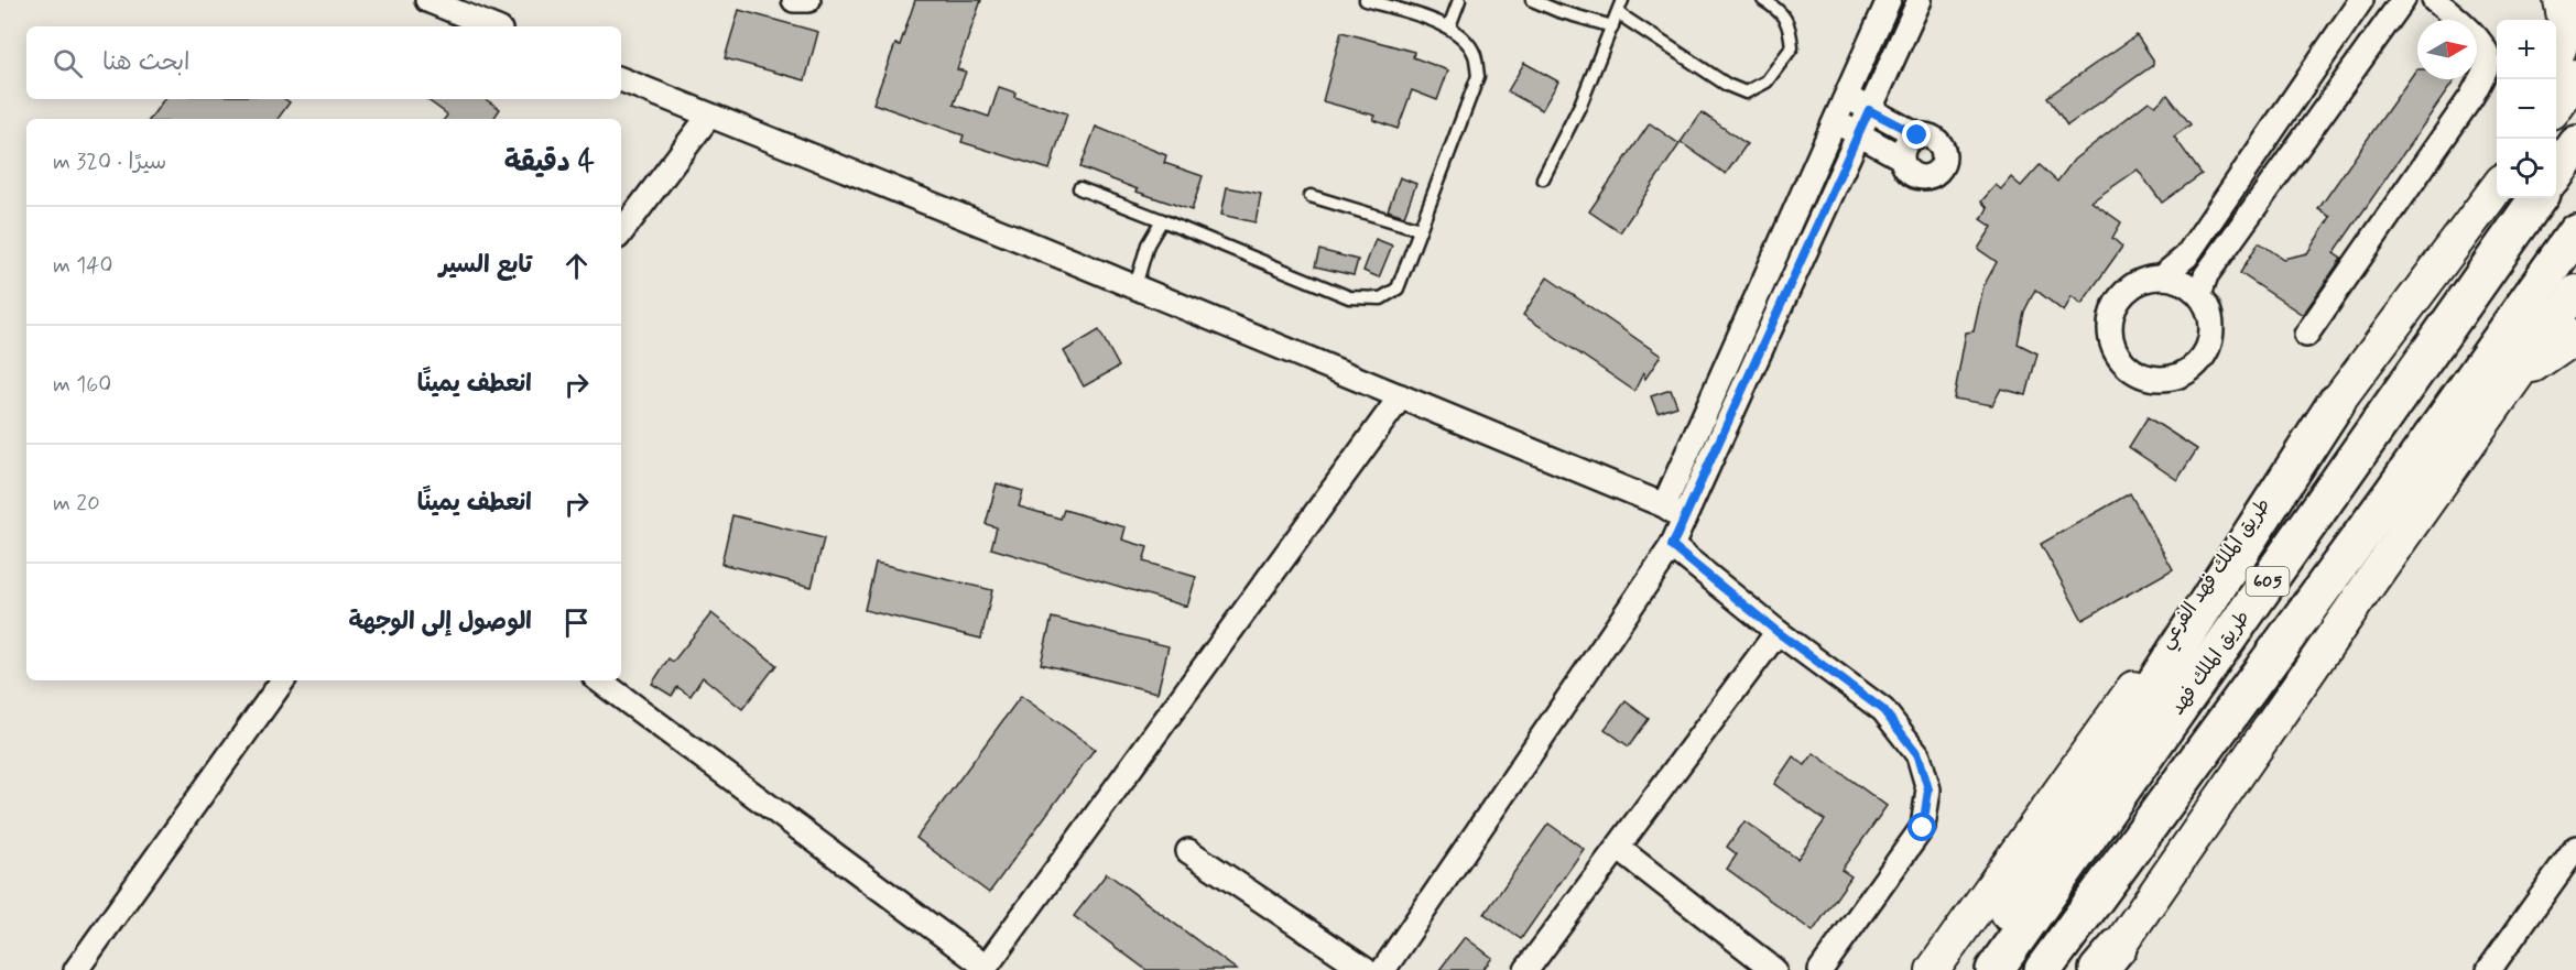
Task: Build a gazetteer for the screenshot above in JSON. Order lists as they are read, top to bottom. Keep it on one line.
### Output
{"streets":{"highway":["605","طريق الملك فهد"],"main road":["طريق الملك فهد الفرعي"]},"north":"right","page":{"map_buttons":["+","−"],"search":"ابحث هنا","heading":["4 دقيقة","سيرًا · 320 m"],"list":[["تابع السير","140 m"],["انعطف يمينًا","160 m"],["انعطف يمينًا","20 m"],"الوصول إلى الوجهة"]}}
